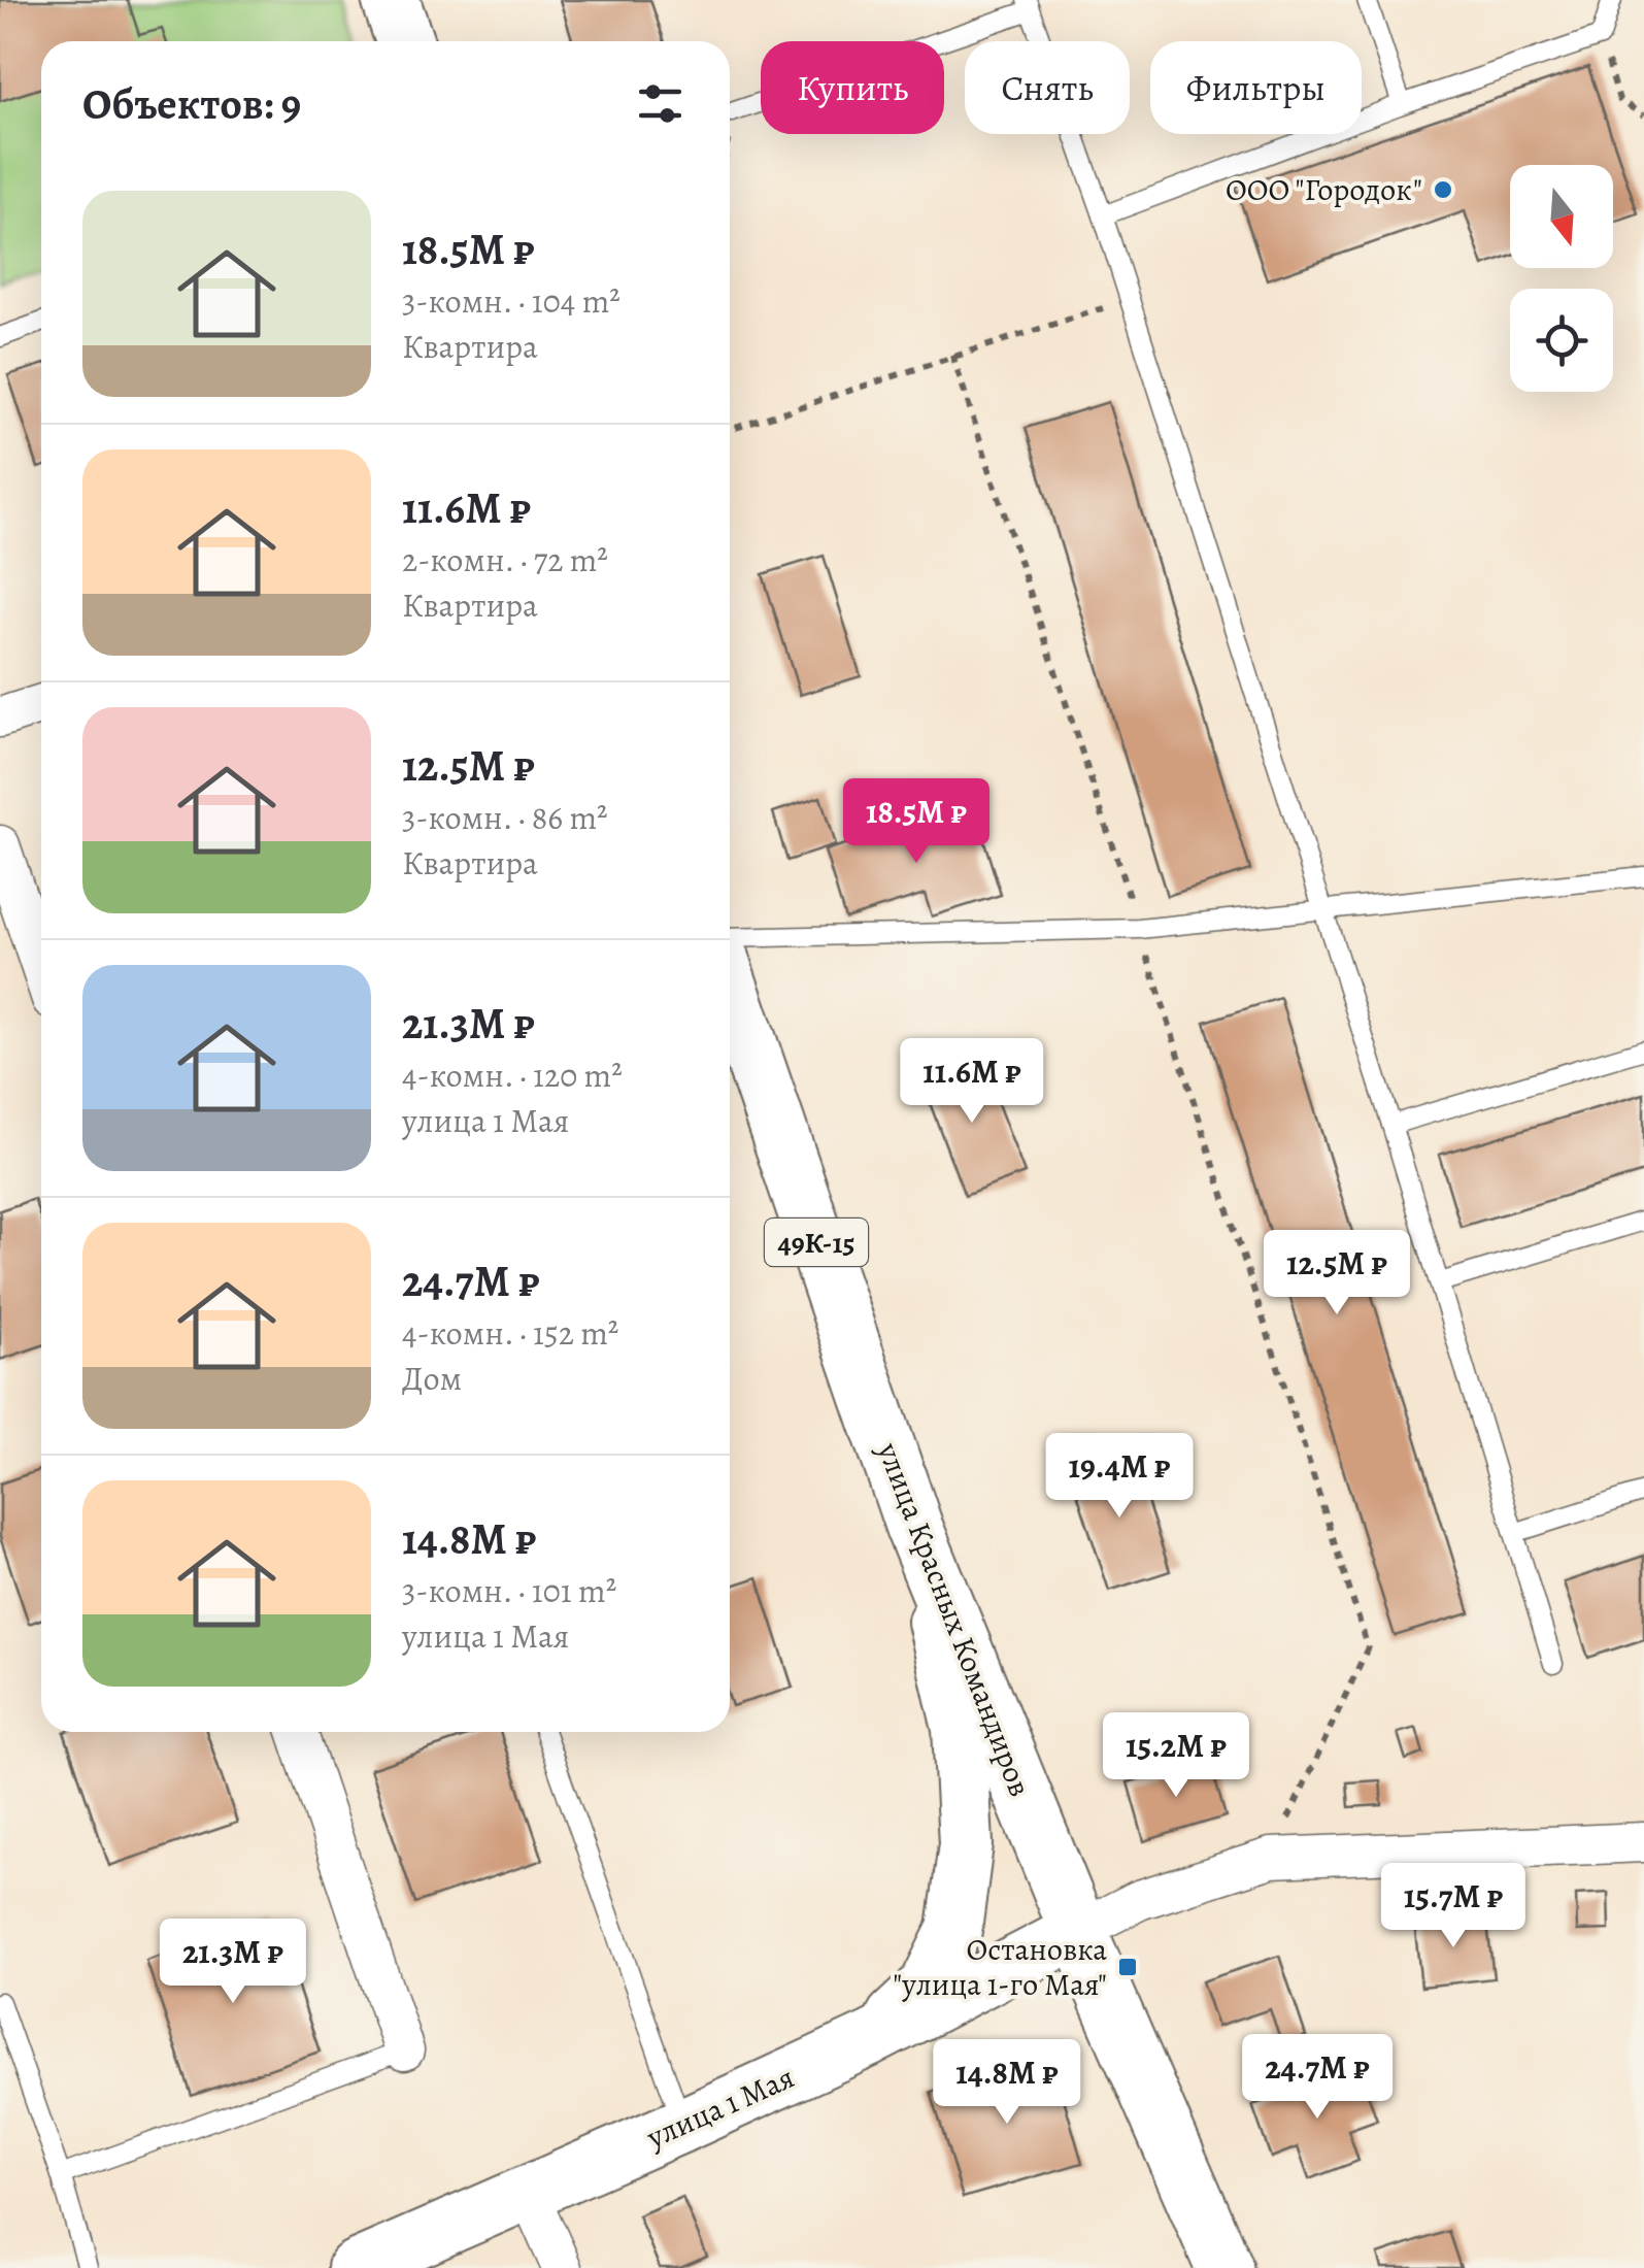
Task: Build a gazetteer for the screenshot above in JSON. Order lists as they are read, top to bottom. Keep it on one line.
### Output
{"streets":{"main road":["49К-15","улица Красных Командиров","улица 1 Мая"]},"crossings":[["улица Красных Командиров","улица 1 Мая"]],"places":{"other":["ООО \"Городок\""],"transit":["Остановка \"улица 1-го Мая\""]},"north":"bottom","page":{"chip":["Купить","Снять","Фильтры"],"heading":"Объектов: 9","list":[{"name":"18.5M ₽","note":"3-комн. · 104 m² · Квартира"},{"name":"11.6M ₽","note":"2-комн. · 72 m² · Квартира"},{"name":"12.5M ₽","note":"3-комн. · 86 m² · Квартира"},{"name":"21.3M ₽","note":"4-комн. · 120 m² · улица 1 Мая"},{"name":"24.7M ₽","note":"4-комн. · 152 m² · Дом"},{"name":"14.8M ₽","note":"3-комн. · 101 m² · улица 1 Мая"}],"price":["18.5M ₽","11.6M ₽","12.5M ₽","19.4M ₽","15.2M ₽","15.7M ₽","21.3M ₽","24.7M ₽","14.8M ₽"]}}
